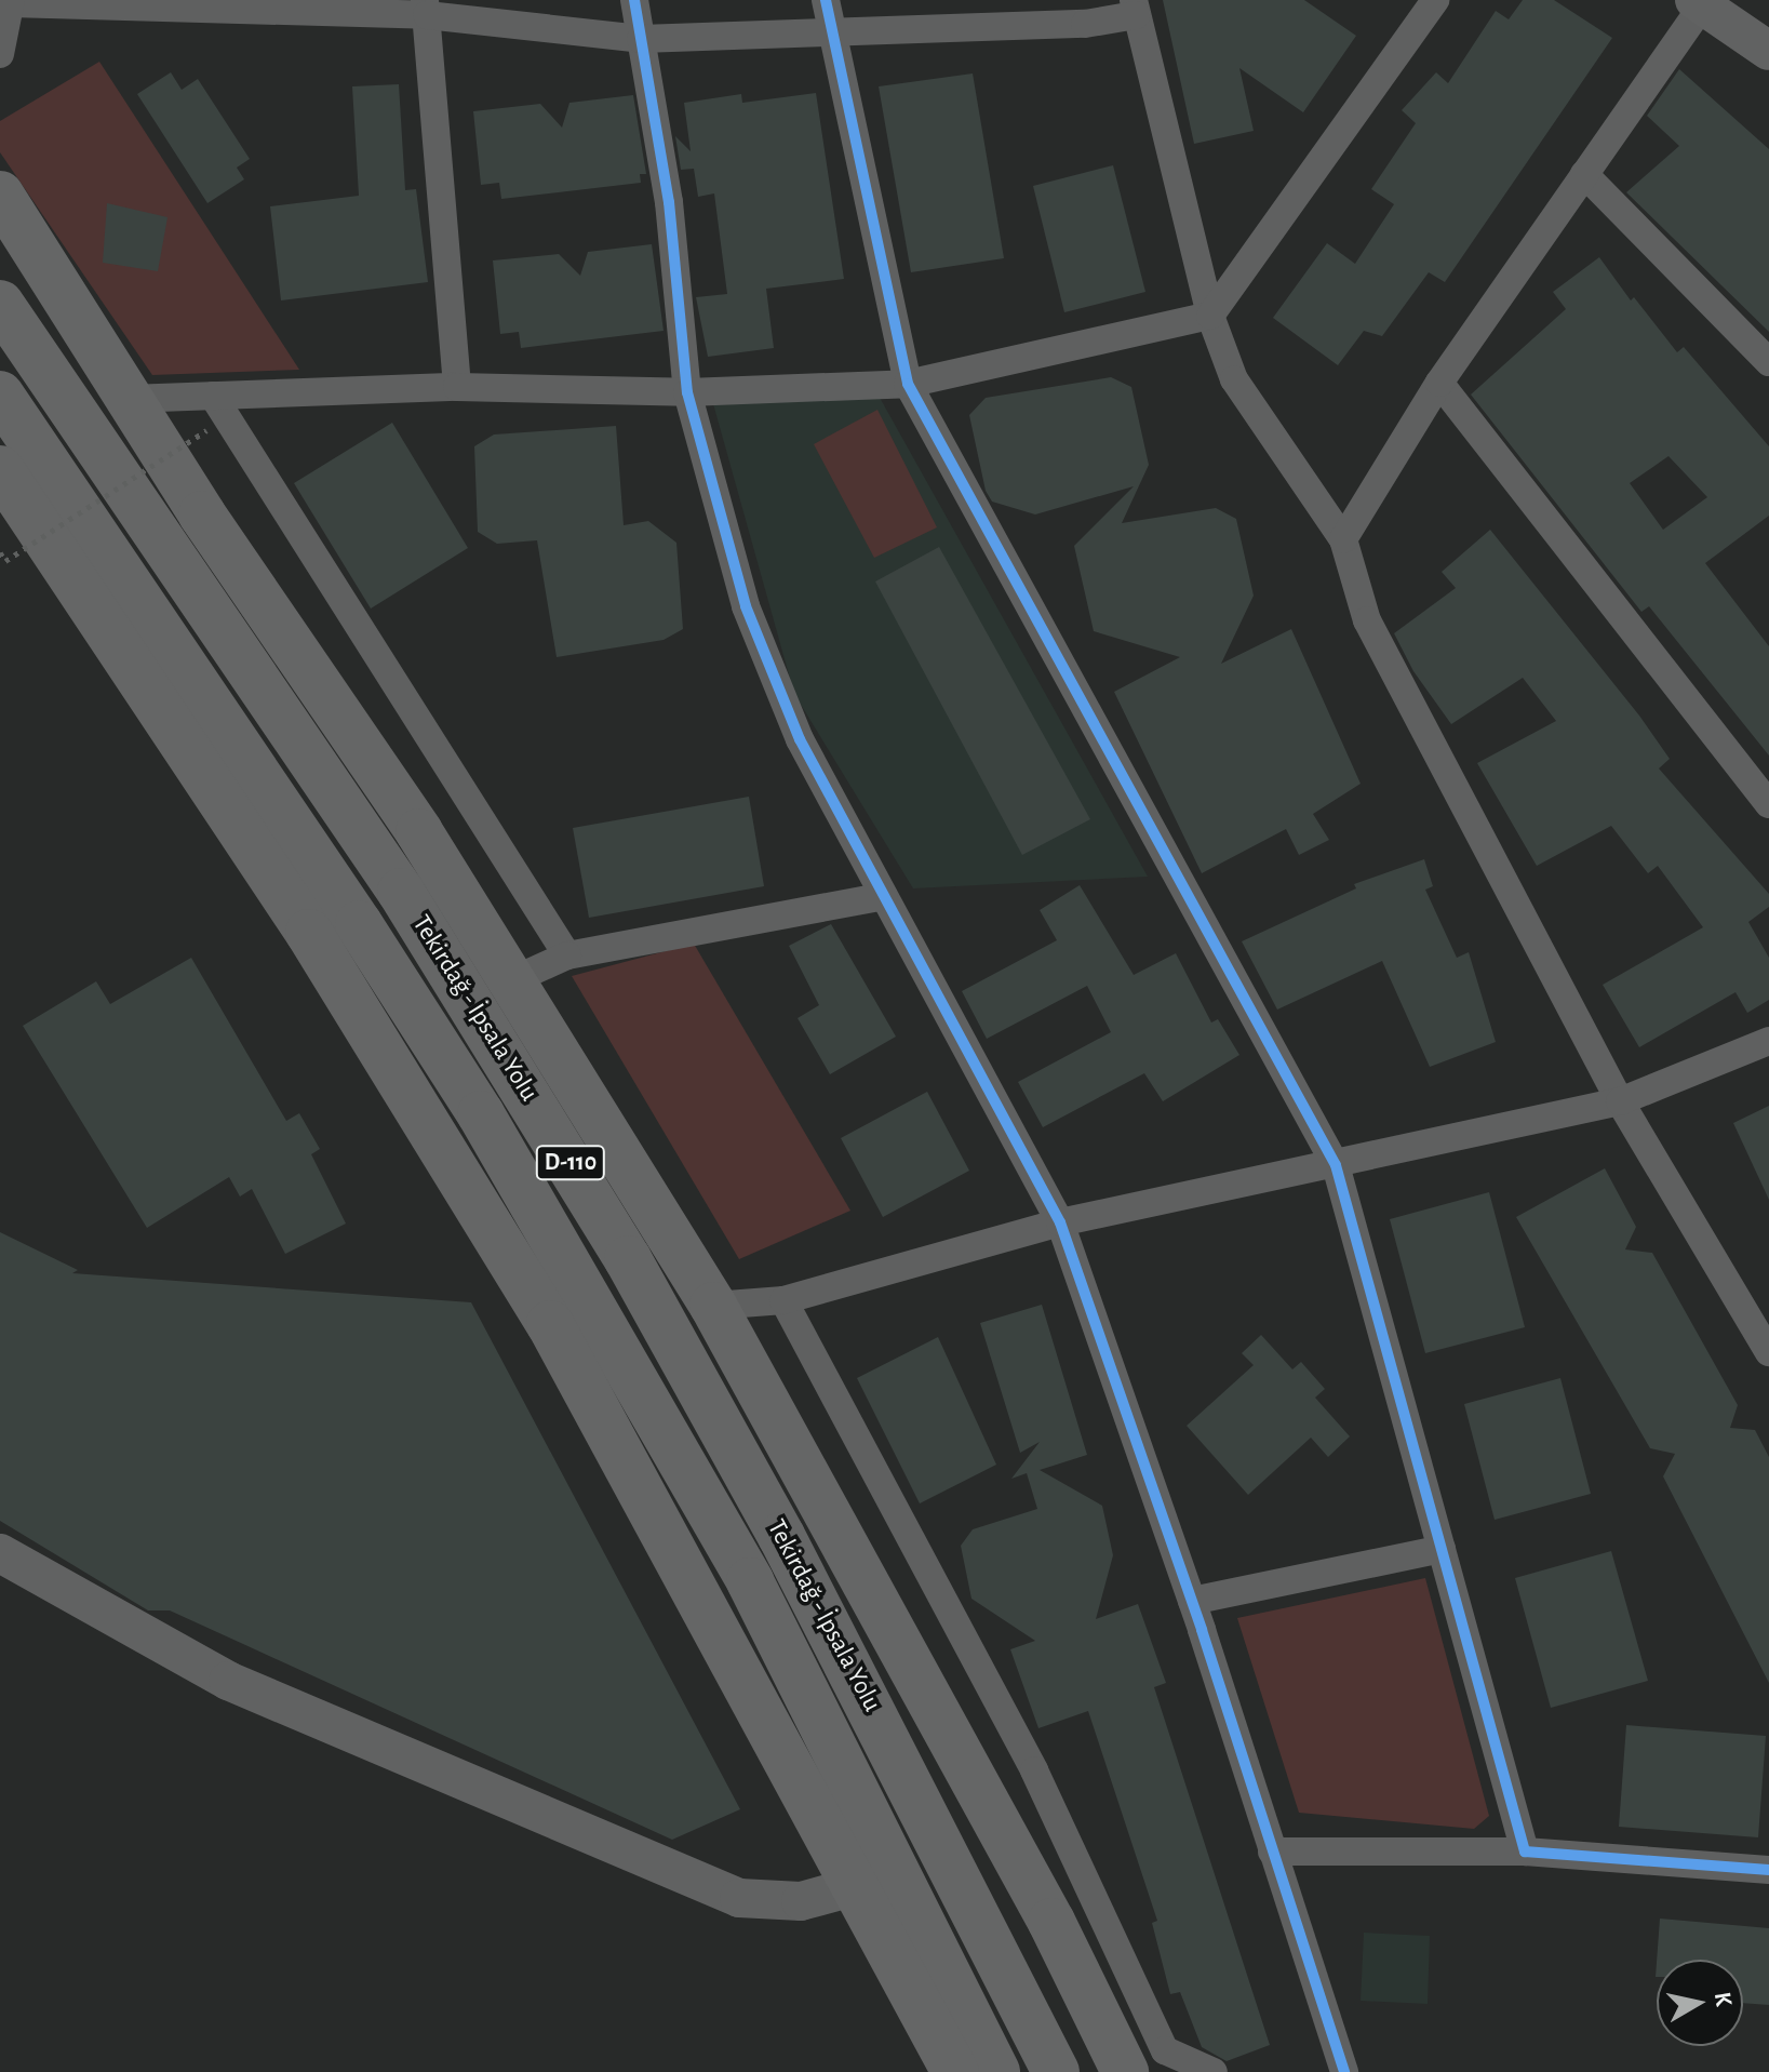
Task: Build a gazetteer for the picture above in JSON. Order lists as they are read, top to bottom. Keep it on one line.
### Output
{"streets":{"highway":["Tekirdağ - İpsala Yolu","D-110"]},"north":"right"}
